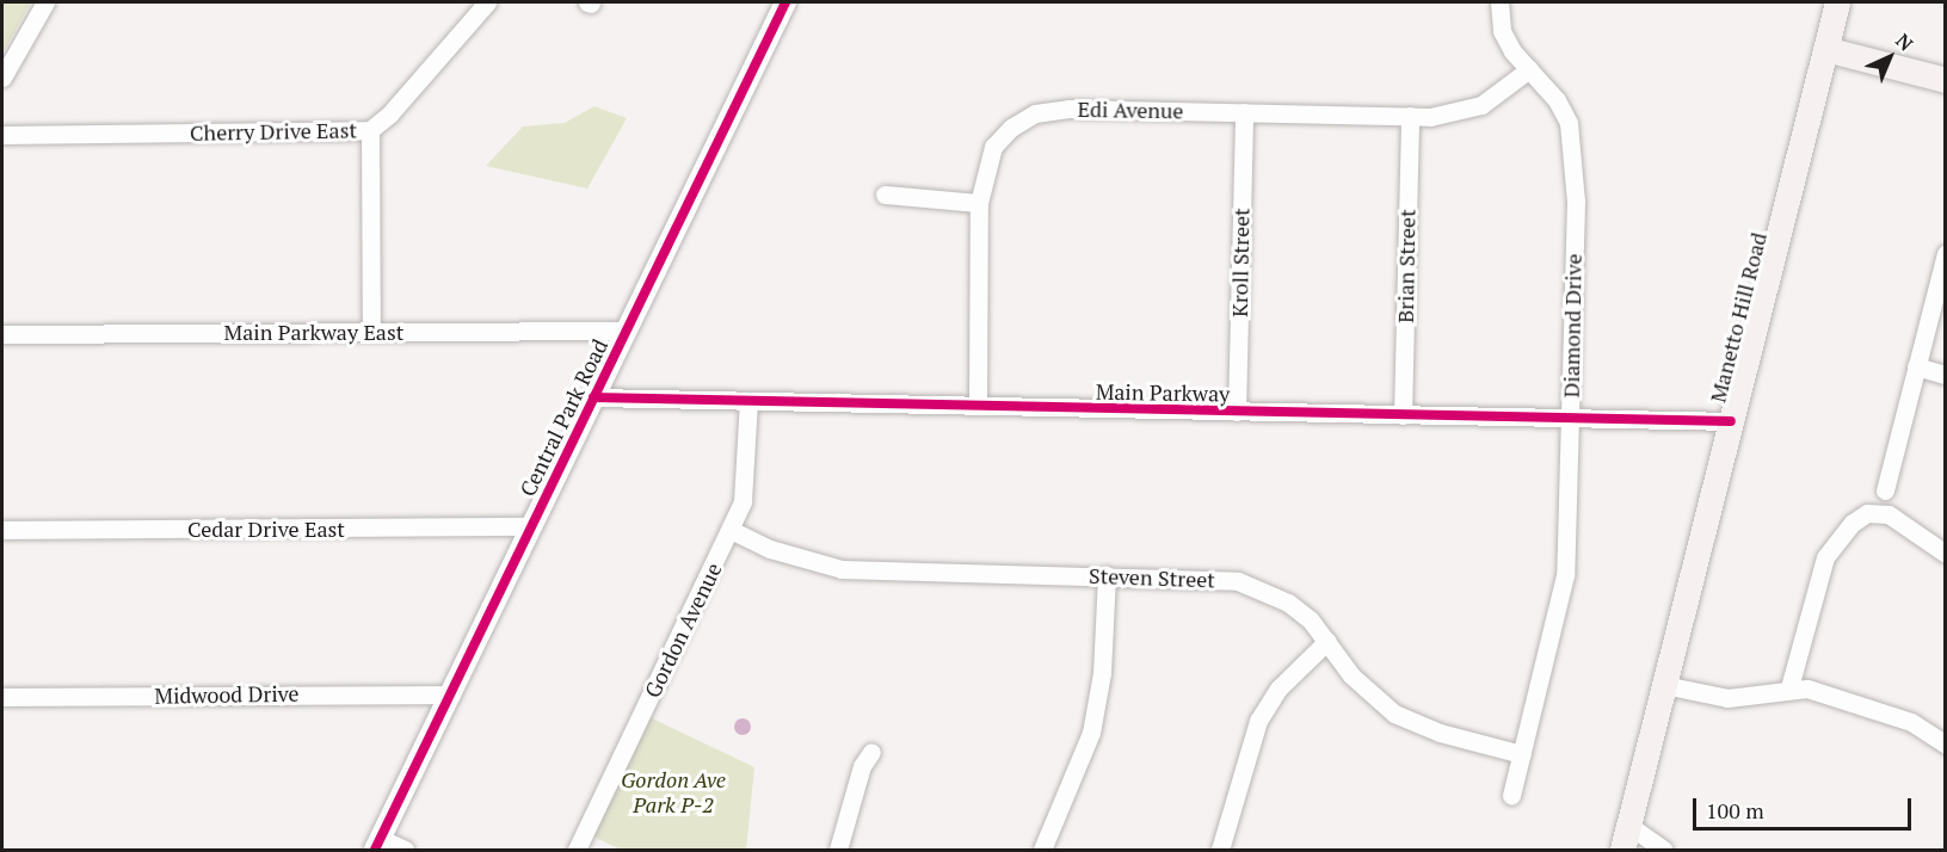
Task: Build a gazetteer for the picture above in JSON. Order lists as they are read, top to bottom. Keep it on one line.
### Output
{"streets":{"main road":["Manetto Hill Road"],"street":["Edi Avenue","Cherry Drive East","Kroll Street","Brian Street","Diamond Drive","Main Parkway East","Main Parkway","Central Park Road","Cedar Drive East","Steven Street","Gordon Avenue","Midwood Drive"]},"crossings":[["Edi Avenue","Kroll Street"],["Edi Avenue","Brian Street"],["Edi Avenue","Diamond Drive"],["Edi Avenue","Main Parkway"],["Kroll Street","Main Parkway"],["Brian Street","Main Parkway"],["Manetto Hill Road","Main Parkway"],["Diamond Drive","Main Parkway"],["Diamond Drive","Steven Street"],["Main Parkway East","Central Park Road"],["Main Parkway","Central Park Road"],["Main Parkway","Gordon Avenue"],["Central Park Road","Cedar Drive East"],["Central Park Road","Midwood Drive"],["Steven Street","Gordon Avenue"]],"parks":["Gordon Ave Park P-2"],"scale_bar":"100 m","north":"top right"}
